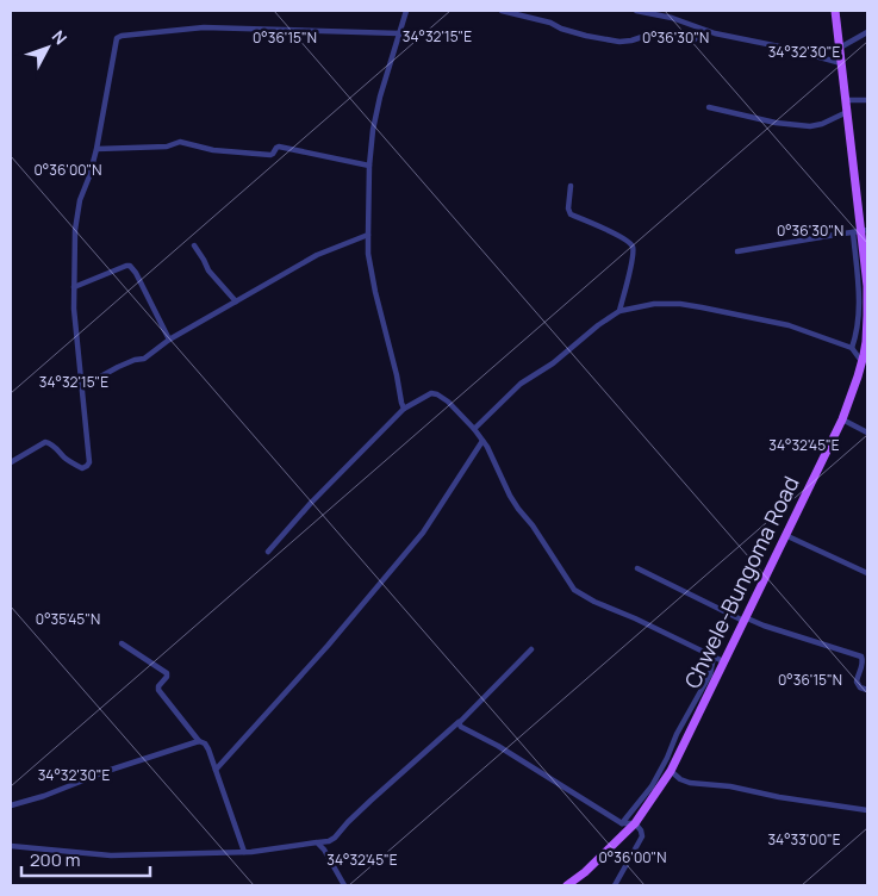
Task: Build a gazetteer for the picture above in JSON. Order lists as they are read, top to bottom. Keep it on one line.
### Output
{"streets":{"main road":["Chwele-Bungoma Road"]},"scale_bar":"200 m","north":"top right","coordinates":["34°32'15\"E","0°36'30\"N","0°36'15\"N","34°32'30\"E","0°36'00\"N","34°32'45\"E","0°35'45\"N","34°33'00\"E"]}
